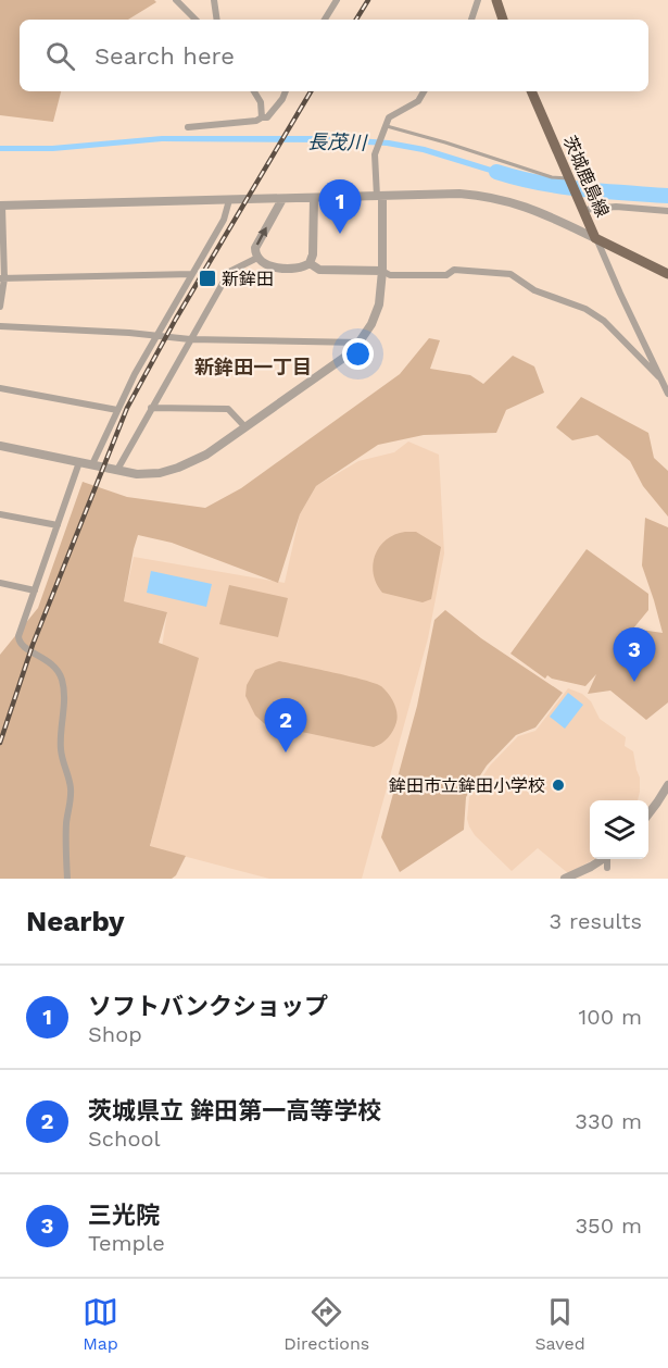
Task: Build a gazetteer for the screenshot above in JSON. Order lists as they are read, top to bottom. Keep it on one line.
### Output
{"streets":{"main road":["茨城鹿島線"]},"districts":["新鉾田一丁目"],"water":["長茂川"],"places":{"transit":["新鉾田"],"other":["鉾田市立鉾田小学校"]},"page":{"search":"Search here","pins":["1","3","2"],"heading":["Nearby","3 results"],"list":[{"mark":"1","name":"ソフトバンクショップ","note":"Shop","value":"100 m"},{"mark":"2","name":"茨城県立 鉾田第一高等学校","note":"School","value":"330 m"},{"mark":"3","name":"三光院","note":"Temple","value":"350 m"}],"nav":["Map","Directions","Saved"]}}
